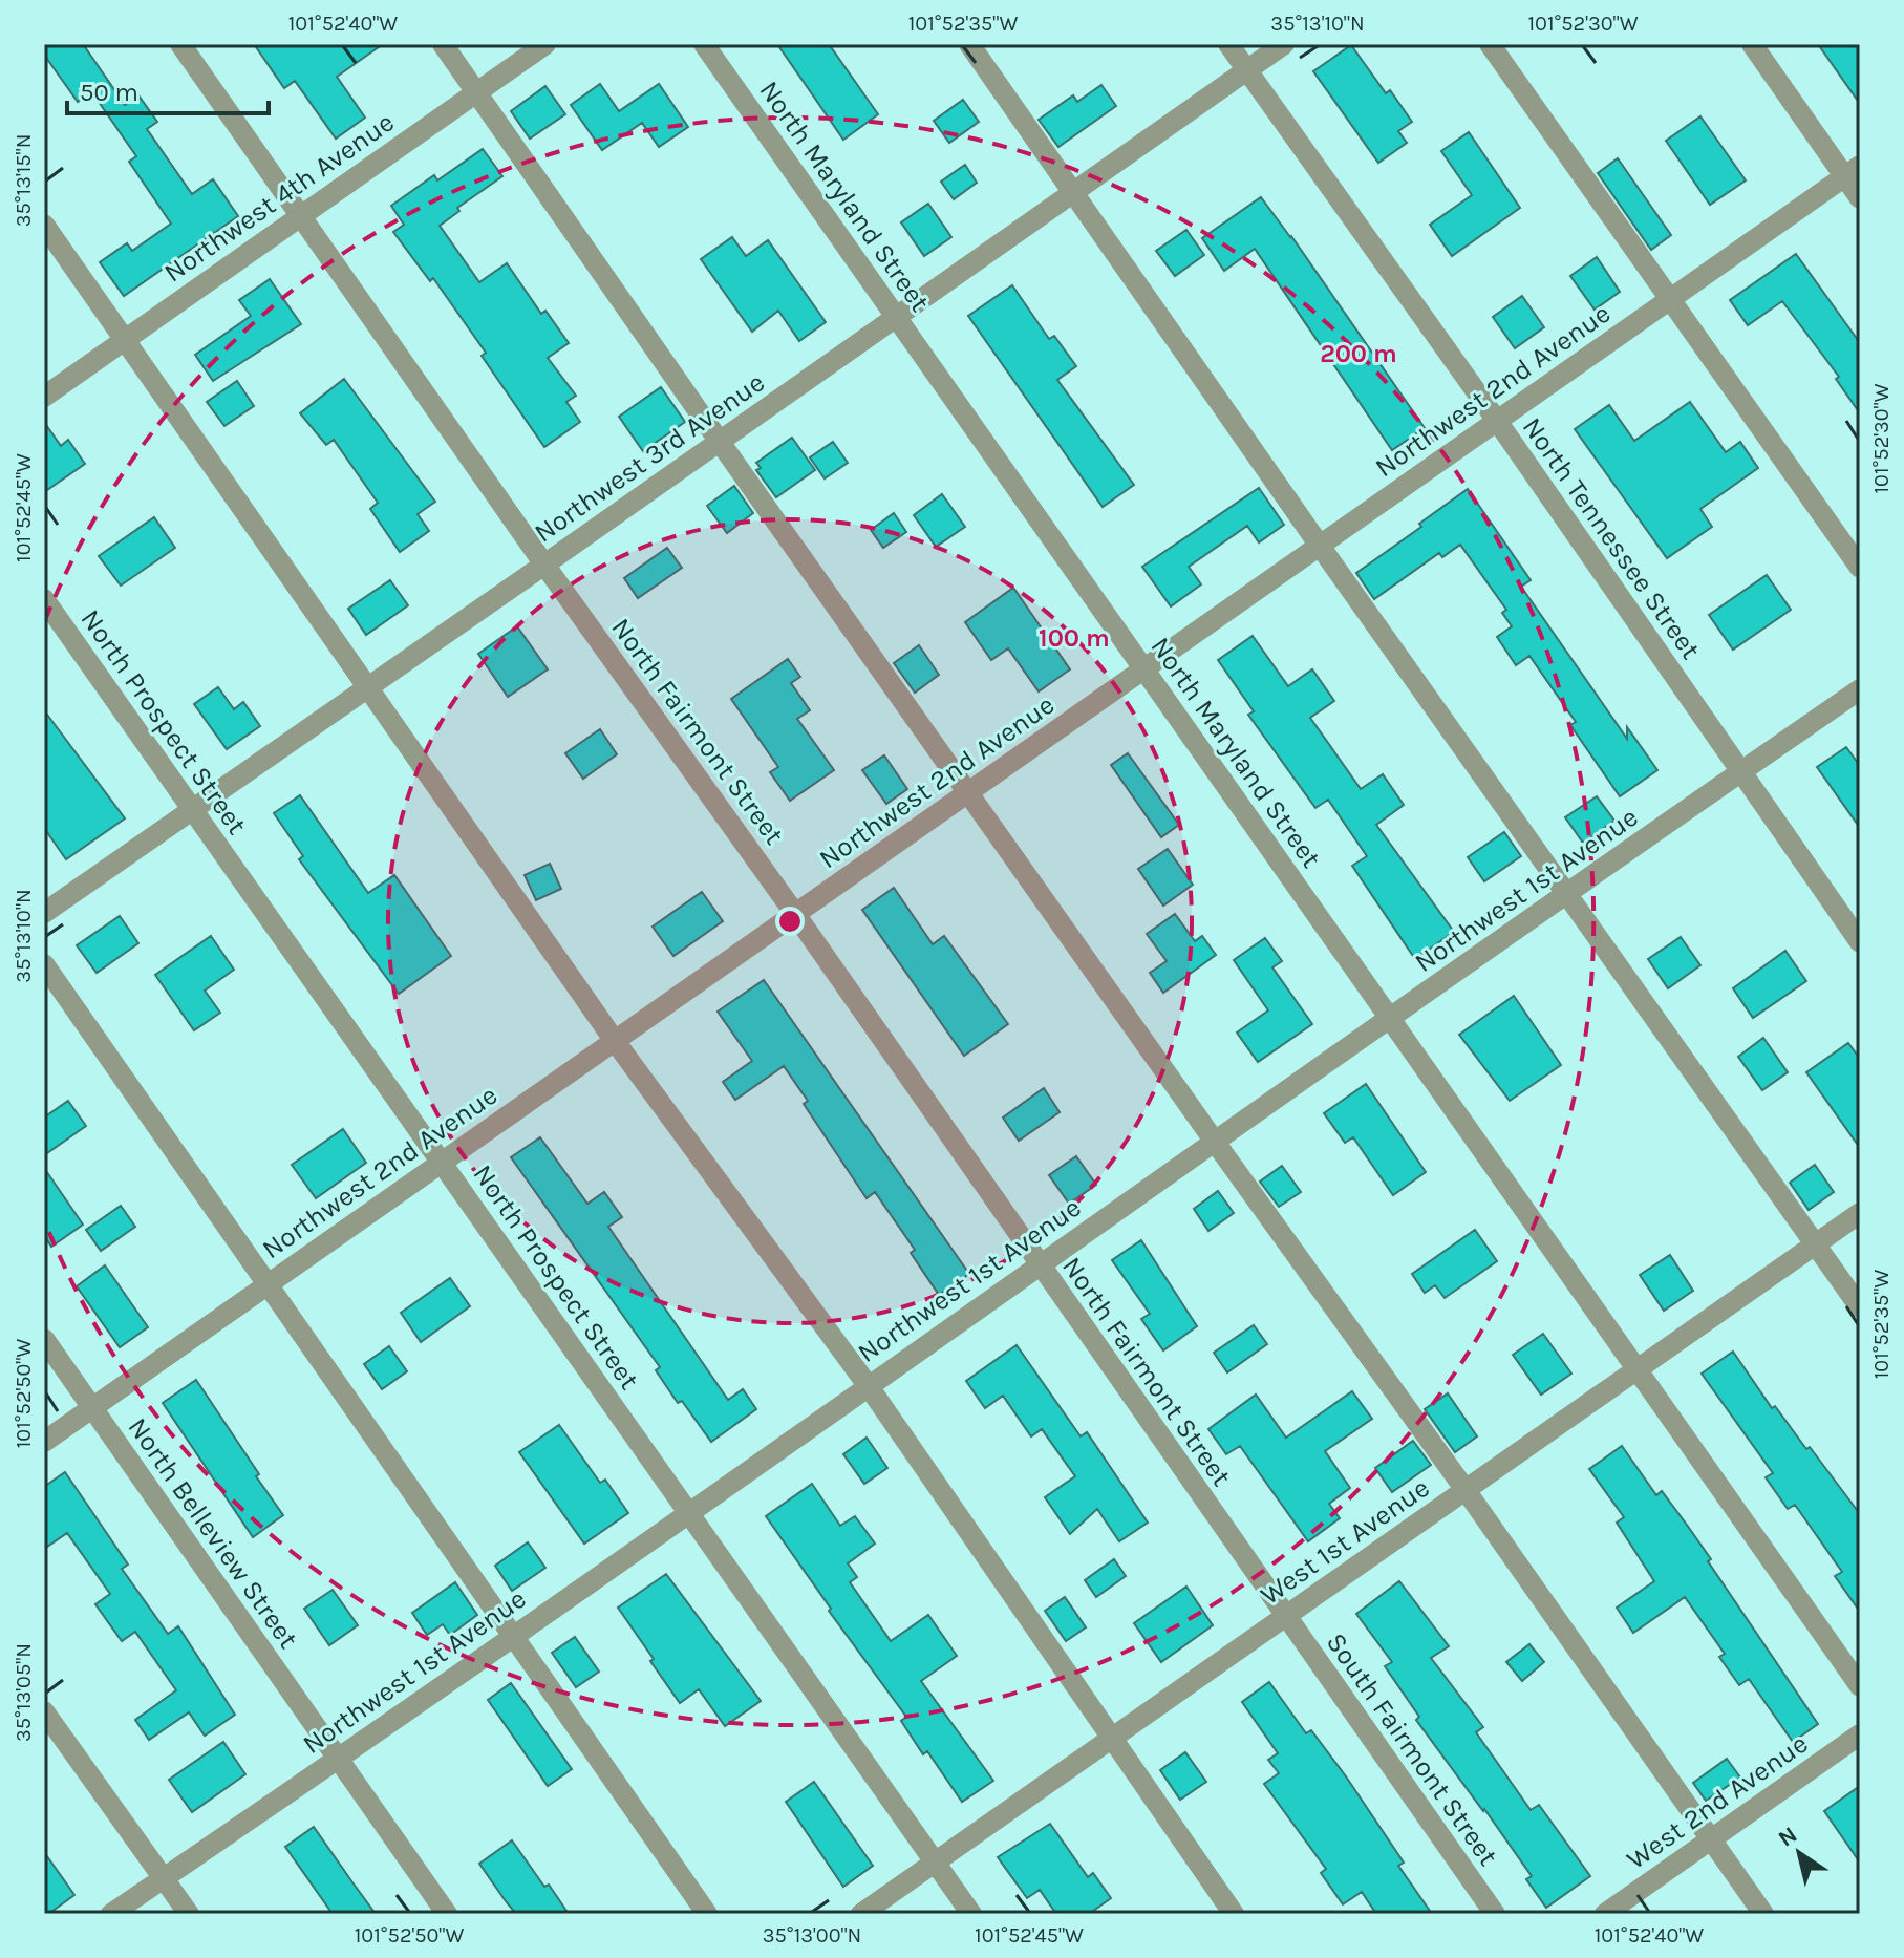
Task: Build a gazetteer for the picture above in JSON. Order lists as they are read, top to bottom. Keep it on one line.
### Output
{"streets":{"street":["North Maryland Street","Northwest 4th Avenue","Northwest 2nd Avenue","Northwest 3rd Avenue","North Tennessee Street","North Prospect Street","North Fairmont Street","Northwest 1st Avenue","North Belleview Street","West 1st Avenue","South Fairmont Street","West 2nd Avenue"]},"crossings":[["North Maryland Street","Northwest 2nd Avenue"],["North Maryland Street","Northwest 3rd Avenue"],["North Maryland Street","Northwest 1st Avenue"],["North Maryland Street","West 1st Avenue"],["Northwest 4th Avenue","North Fairmont Street"],["Northwest 2nd Avenue","North Tennessee Street"],["Northwest 2nd Avenue","North Prospect Street"],["Northwest 2nd Avenue","North Fairmont Street"],["Northwest 2nd Avenue","North Belleview Street"],["Northwest 3rd Avenue","North Tennessee Street"],["Northwest 3rd Avenue","North Prospect Street"],["Northwest 3rd Avenue","North Fairmont Street"],["North Tennessee Street","Northwest 1st Avenue"],["North Prospect Street","Northwest 1st Avenue"],["North Prospect Street","West 1st Avenue"],["North Fairmont Street","Northwest 1st Avenue"],["North Fairmont Street","West 1st Avenue"],["North Fairmont Street","South Fairmont Street"],["Northwest 1st Avenue","North Belleview Street"],["West 1st Avenue","South Fairmont Street"]],"scale_bar":"50 m","north":"top left","coordinates":["101°52'40\"W","101°52'35\"W","35°13'10\"N","101°52'30\"W","35°13'15\"N","101°52'45\"W","101°52'50\"W","35°13'05\"N","35°13'00\"N"],"rings":["200 m","100 m"]}
